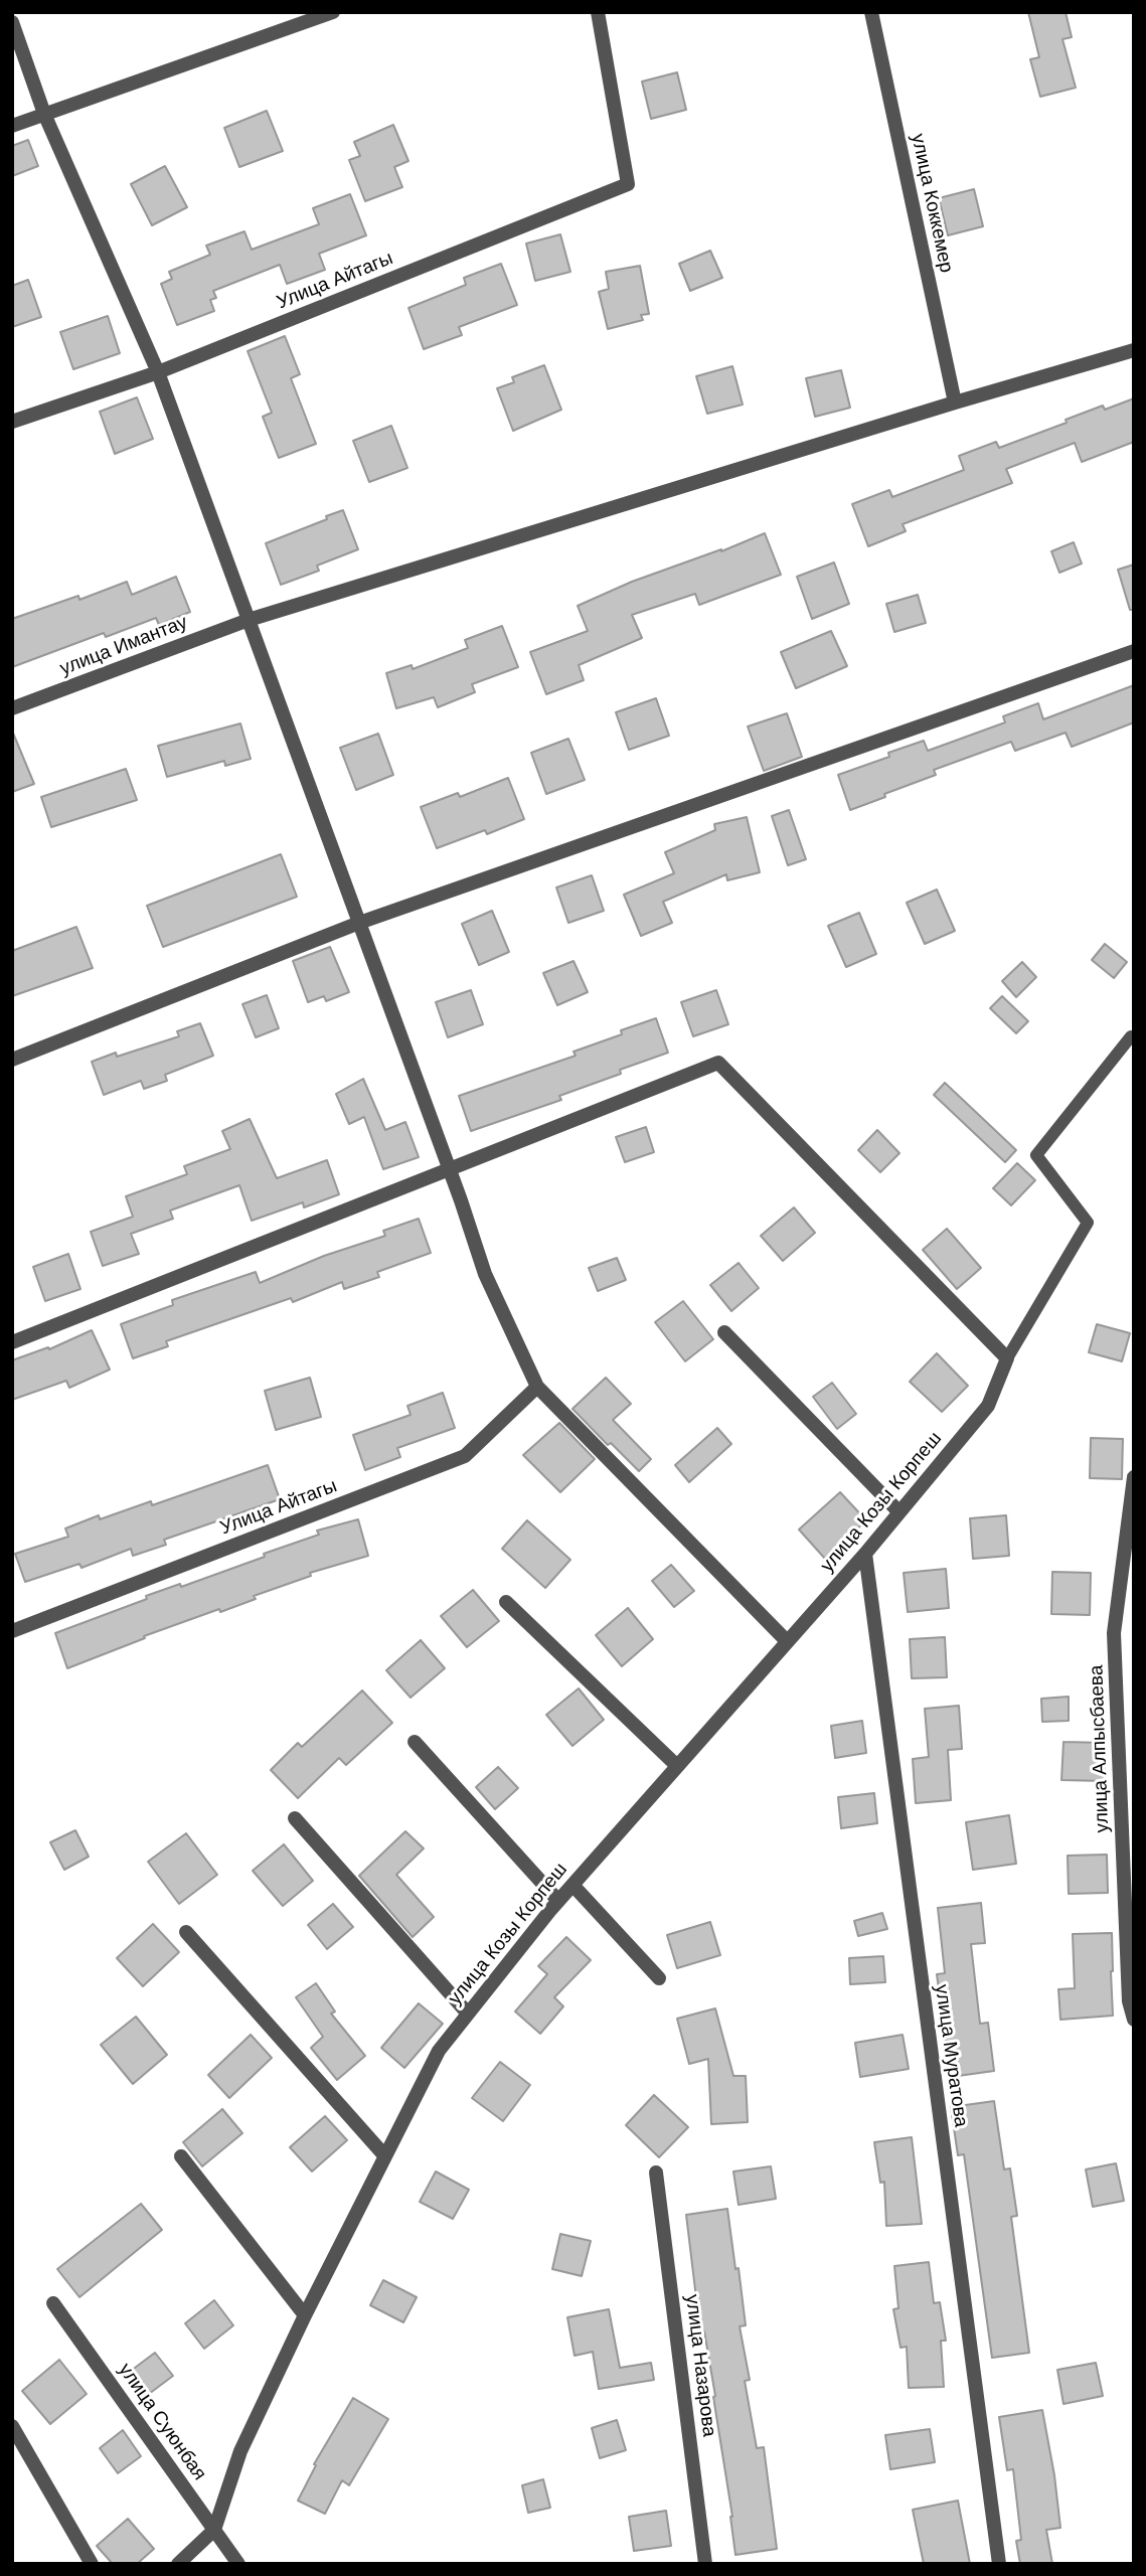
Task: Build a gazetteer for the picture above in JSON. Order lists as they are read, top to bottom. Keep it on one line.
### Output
{"streets":{"street":["улица Коккемер","Улица Айтагы","улица Имантау","улица Козы Корпеш","улица Алпысбаева","улица Муратова","улица Назарова","улица Суюнбая"]},"crossings":[["улица Коккемер","улица Имантау"],["улица Козы Корпеш","улица Муратова"],["улица Козы Корпеш","улица Суюнбая"]]}
